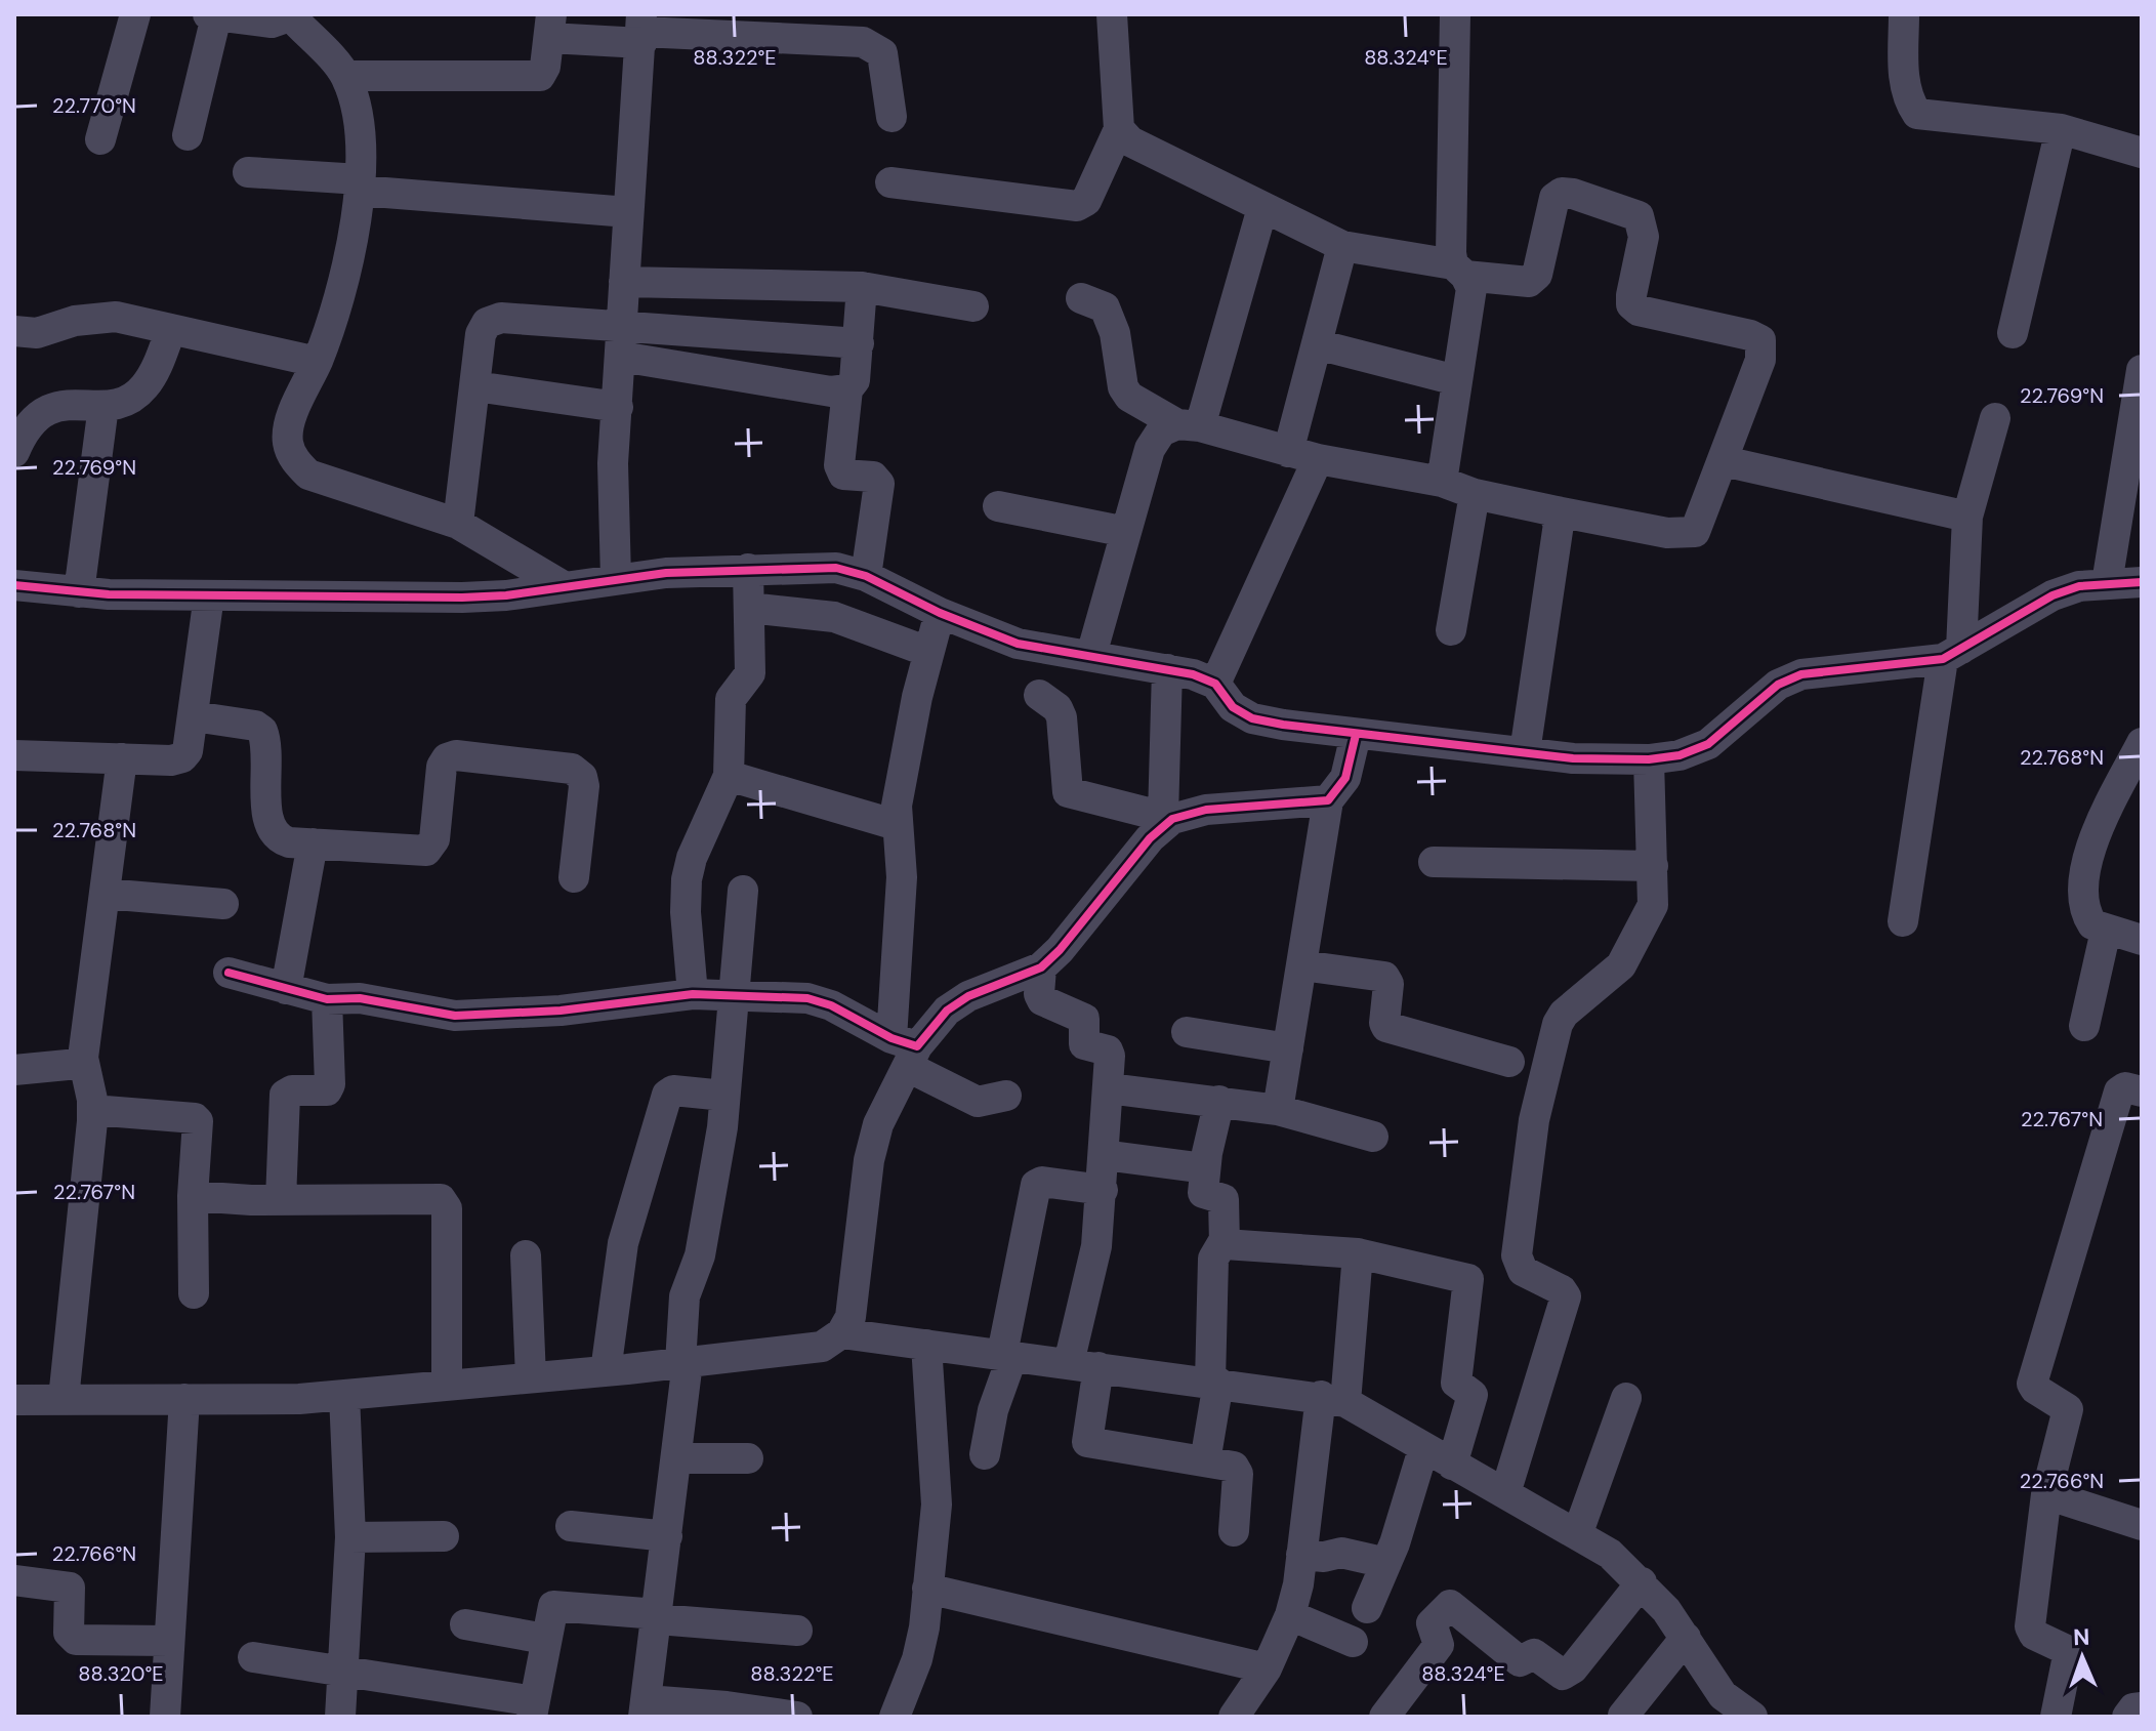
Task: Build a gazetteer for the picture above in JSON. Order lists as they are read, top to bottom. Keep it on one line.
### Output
{"north":"top","coordinates":["88.322°E","88.324°E","22.770°N","22.769°N","22.768°N","22.767°N","22.766°N","88.320°E"]}
